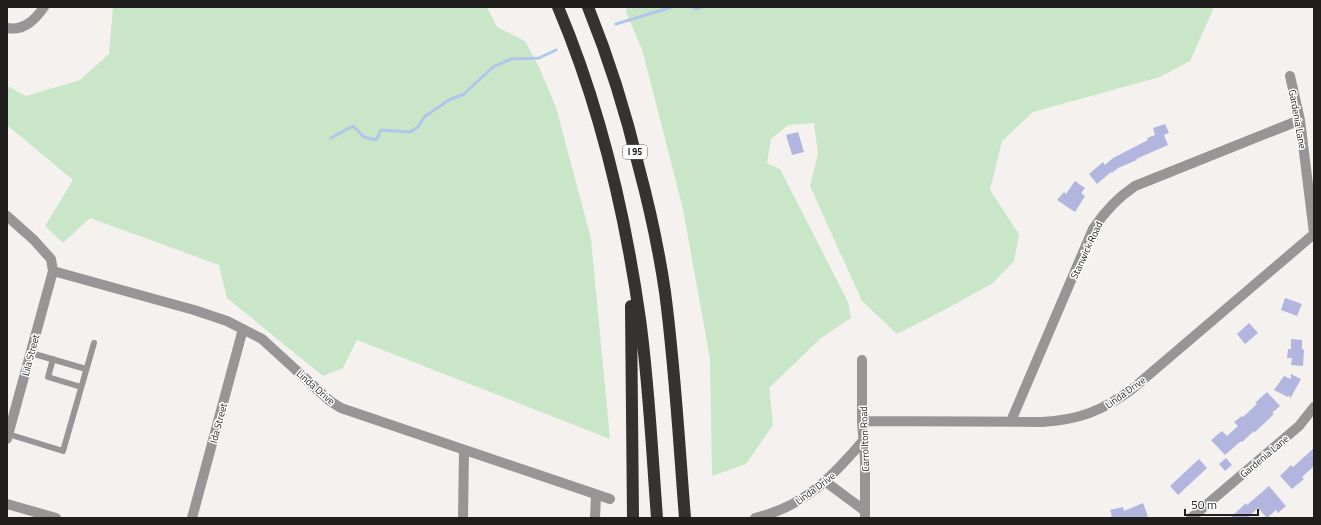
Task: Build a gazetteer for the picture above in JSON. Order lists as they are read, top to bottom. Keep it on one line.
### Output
{"streets":{"highway":["I 95"],"street":["Gardenia Lane","Stanwick Road","Lila Street","Linda Drive","Ida Street","Carrollton Road"]},"crossings":[["Gardenia Lane","Stanwick Road"],["Gardenia Lane","Linda Drive"],["Stanwick Road","Linda Drive"],["Lila Street","Linda Drive"],["Linda Drive","Ida Street"],["Linda Drive","Carrollton Road"]],"scale_bar":"50 m"}
